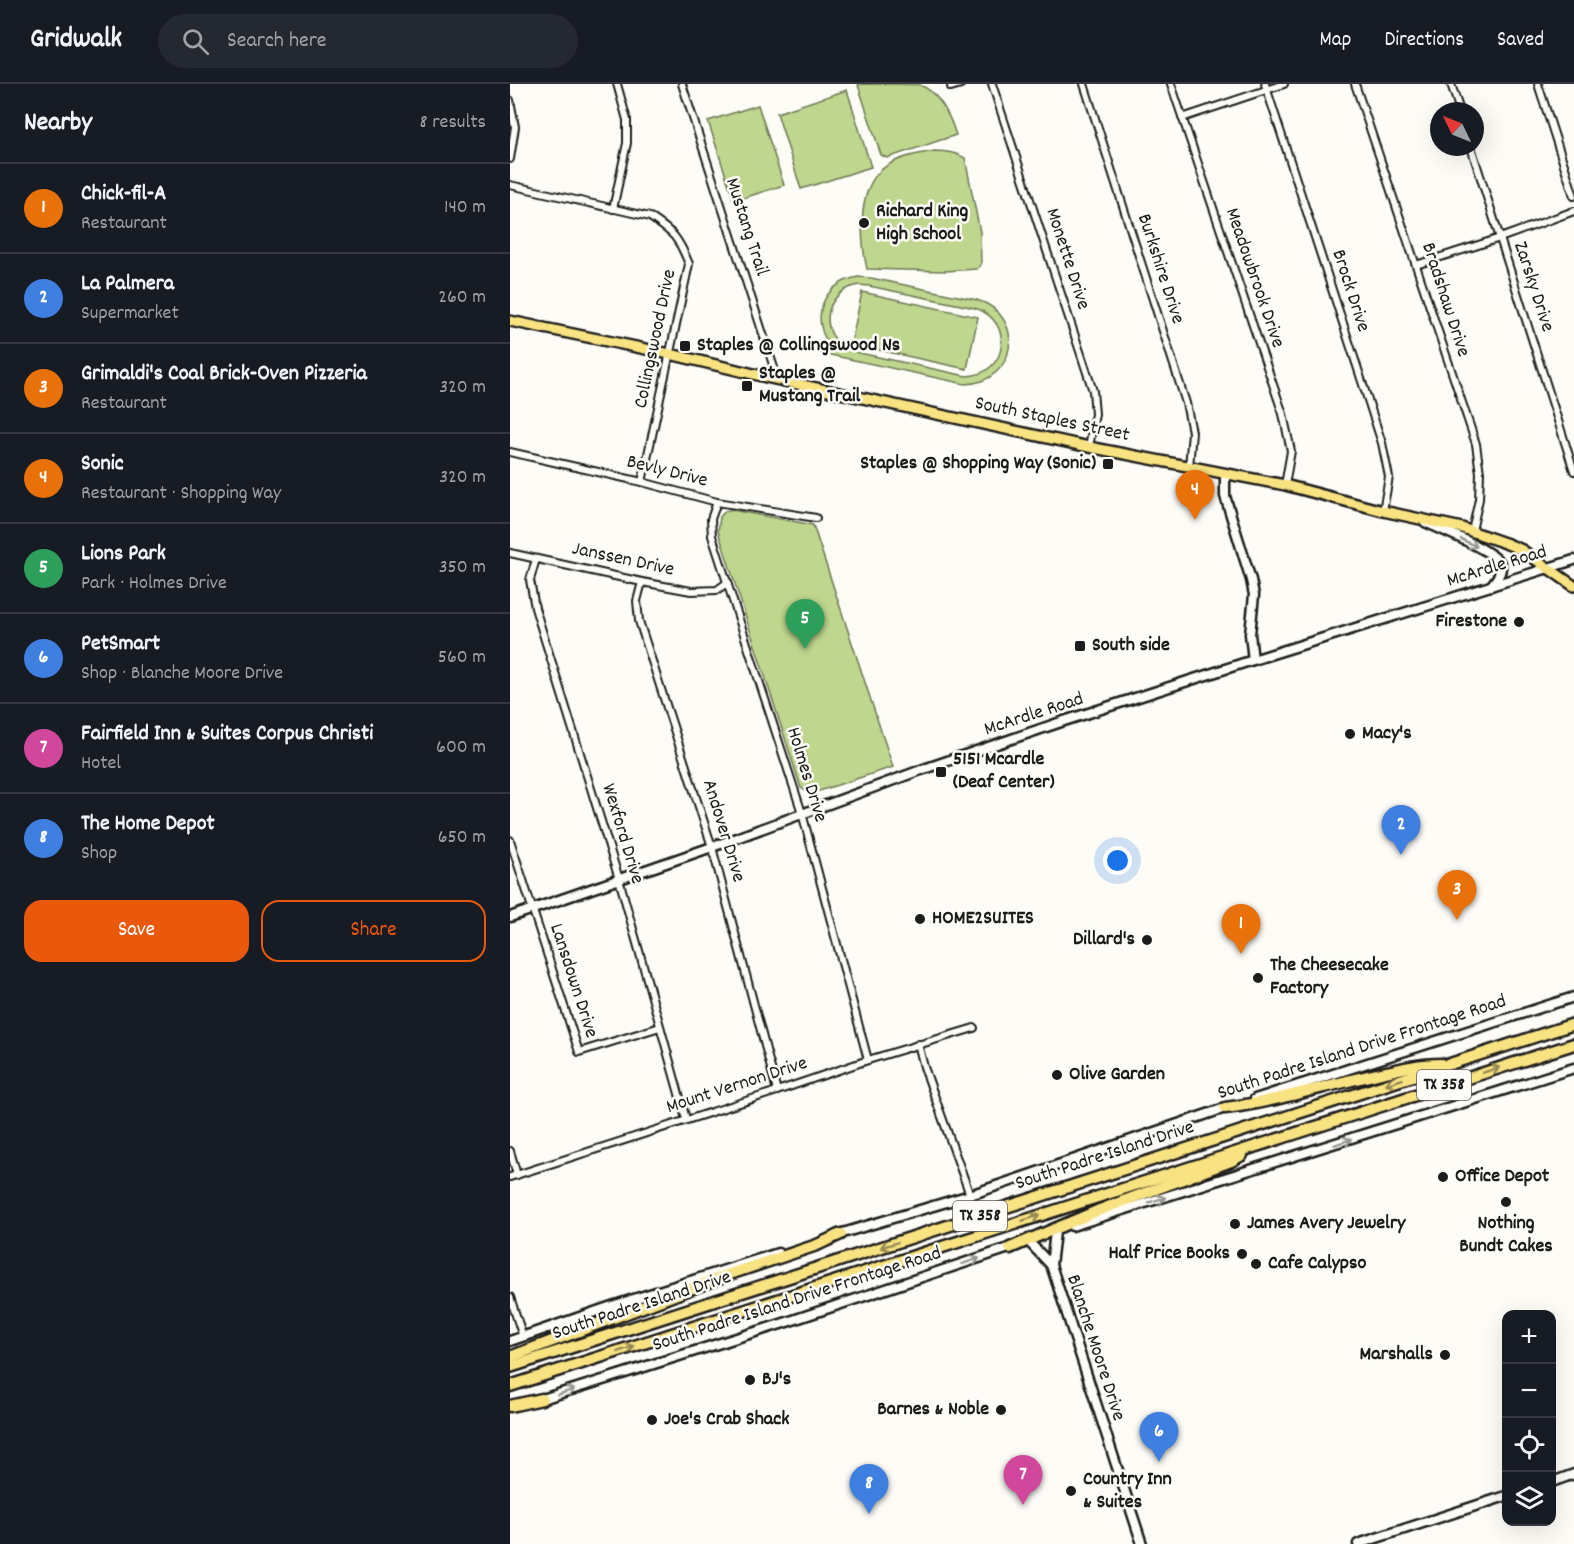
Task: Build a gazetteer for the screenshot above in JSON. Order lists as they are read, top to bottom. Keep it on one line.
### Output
{"streets":{"highway":["TX 358","South Padre Island Drive"],"main road":["South Staples Street","McArdle Road","South Padre Island Drive Frontage Road","Blanche Moore Drive"],"street":["Mustang Trail","Monette Drive","Burkshire Drive","Meadowbrook Drive","Zarsky Drive","Brock Drive","Bradshaw Drive","Collingswood Drive","Bevly Drive","Janssen Drive","Holmes Drive","Andover Drive","Wexford Drive","Lansdown Drive","Mount Vernon Drive"]},"crossings":[["Mustang Trail","South Staples Street"],["Monette Drive","South Staples Street"],["Burkshire Drive","South Staples Street"],["Meadowbrook Drive","South Staples Street"],["Brock Drive","South Staples Street"],["Bradshaw Drive","South Staples Street"],["Collingswood Drive","South Staples Street"],["Collingswood Drive","Bevly Drive"],["South Staples Street","McArdle Road"],["Bevly Drive","Holmes Drive"],["Janssen Drive","Holmes Drive"],["Janssen Drive","Andover Drive"],["Janssen Drive","Wexford Drive"],["McArdle Road","Holmes Drive"],["McArdle Road","Andover Drive"],["McArdle Road","Wexford Drive"],["McArdle Road","Lansdown Drive"],["Holmes Drive","Mount Vernon Drive"],["Andover Drive","Mount Vernon Drive"],["Wexford Drive","Lansdown Drive"],["Wexford Drive","Mount Vernon Drive"],["South Padre Island Drive Frontage Road","Blanche Moore Drive"]],"places":{"other":["Richard King High School","Firestone","Macy's","HOME2SUITES","Dillard's","The Cheesecake Factory","Olive Garden","Office Depot","Nothing Bundt Cakes","James Avery Jewelry","Half Price Books","Cafe Calypso","Marshalls","BJ's","Barnes & Noble","Joe's Crab Shack","Country Inn & Suites"],"transit":["Staples @ Collingswood Ns","Staples @ Mustang Trail","Staples @ Shopping Way (Sonic)","South side","5151 Mcardle (Deaf Center)"]},"north":"top left","page":{"header":"Gridwalk","search":"Search here","nav":["Map","Directions","Saved"],"heading":["Nearby","8 results"],"list":[{"mark":"1","name":"Chick-fil-A","note":"Restaurant","value":"140 m"},{"mark":"2","name":"La Palmera","note":"Supermarket","value":"260 m"},{"mark":"3","name":"Grimaldi's Coal Brick-Oven Pizzeria","note":"Restaurant","value":"320 m"},{"mark":"4","name":"Sonic","note":"Restaurant · Shopping Way","value":"320 m"},{"mark":"5","name":"Lions Park","note":"Park · Holmes Drive","value":"350 m"},{"mark":"6","name":"PetSmart","note":"Shop · Blanche Moore Drive","value":"560 m"},{"mark":"7","name":"Fairfield Inn & Suites Corpus Christi","note":"Hotel","value":"600 m"},{"mark":"8","name":"The Home Depot","note":"Shop","value":"650 m"}],"pins":["4","5","2","3","1","6","7","8"],"buttons":["Save","Share"],"map_buttons":["+","−"]}}
